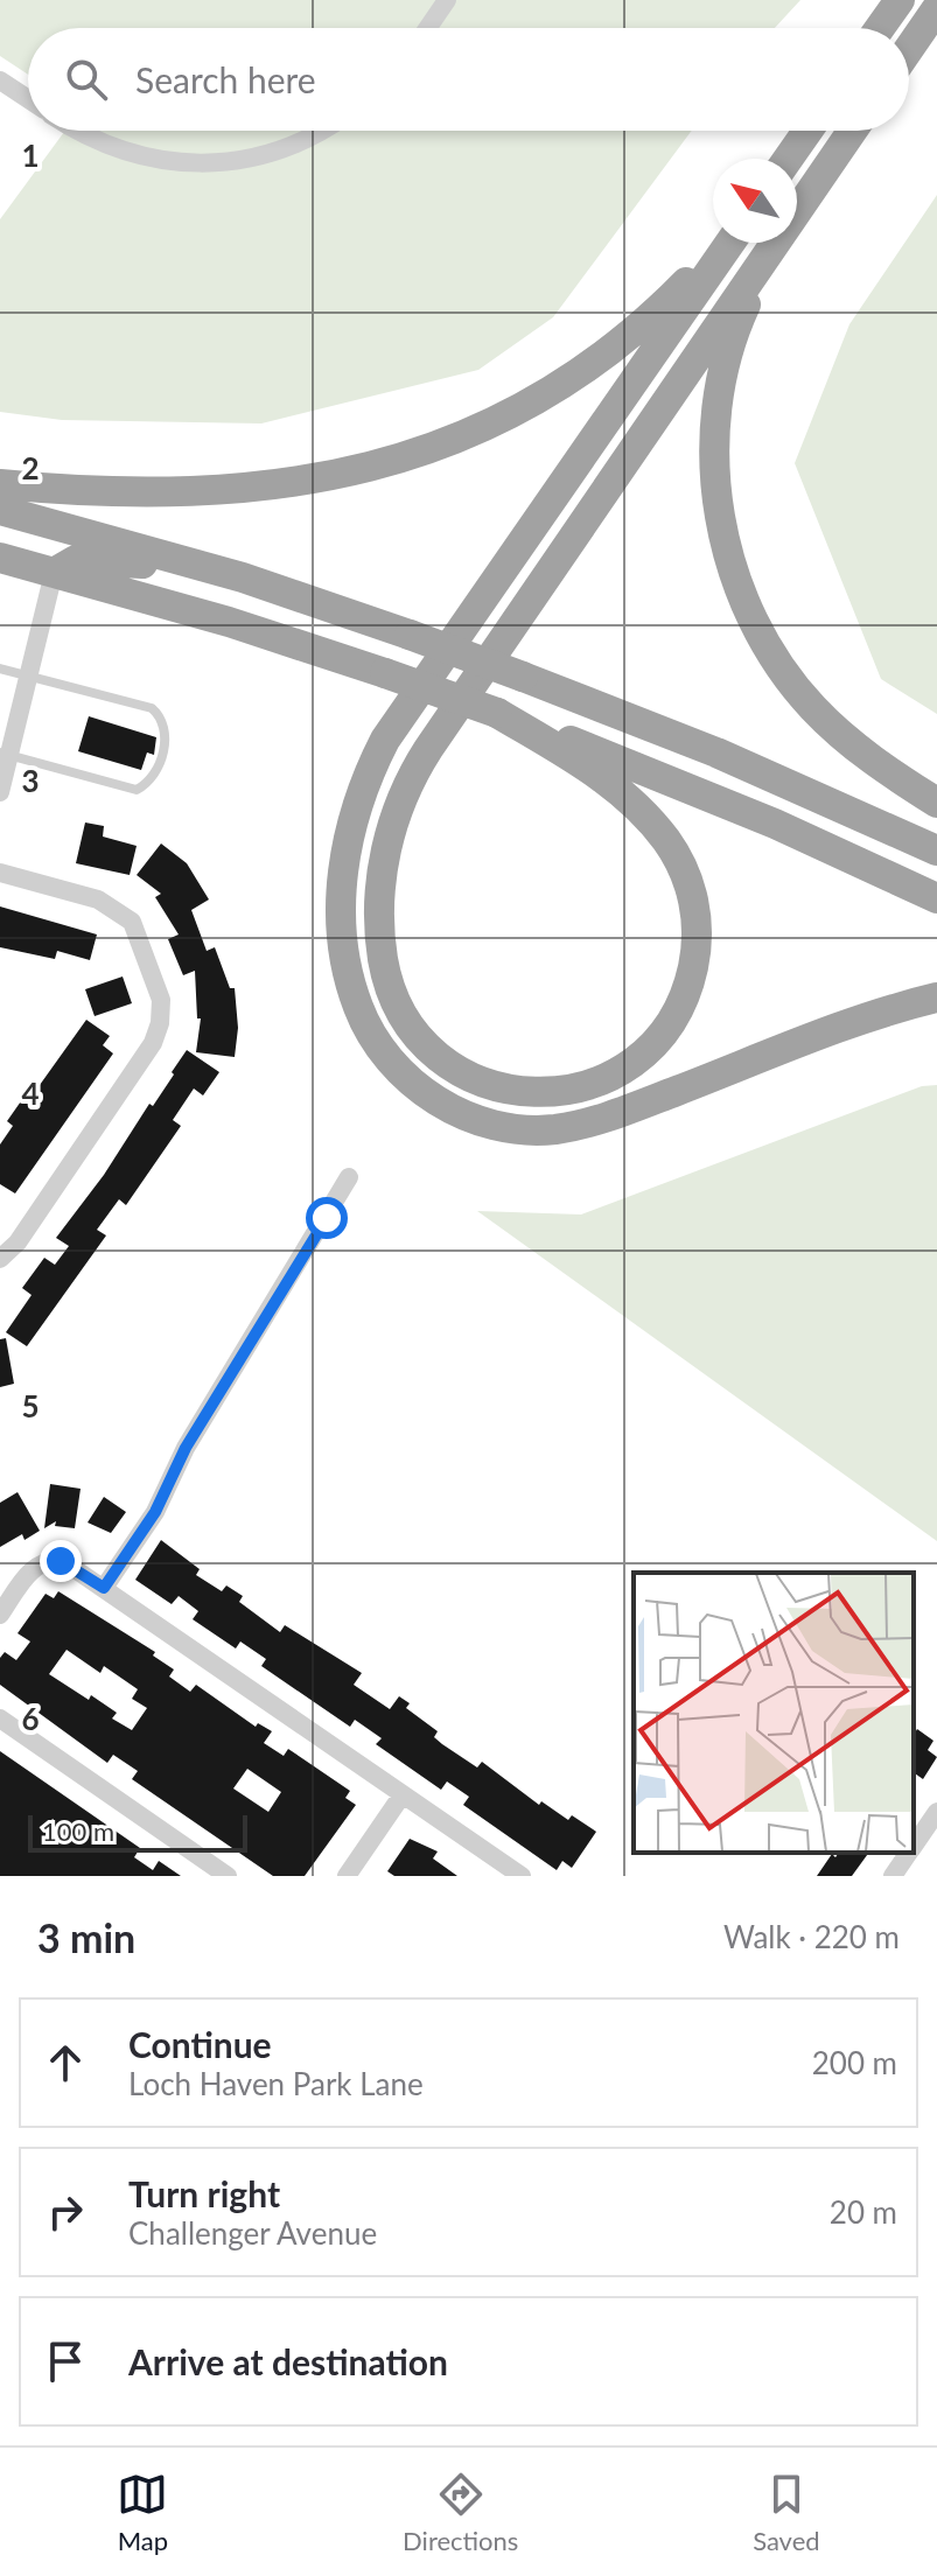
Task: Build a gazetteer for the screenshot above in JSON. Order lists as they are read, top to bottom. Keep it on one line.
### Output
{"scale_bar":"100 m","north":"top left","page":{"search":"Search here","scale":"100 m","heading":["3 min","Walk · 220 m"],"list":[["Continue","Loch Haven Park Lane","200 m"],["Turn right","Challenger Avenue","20 m"],"Arrive at destination"],"nav":["Map","Directions","Saved"]},"grid":{"rows":["1","2","3","4","5","6"]}}
